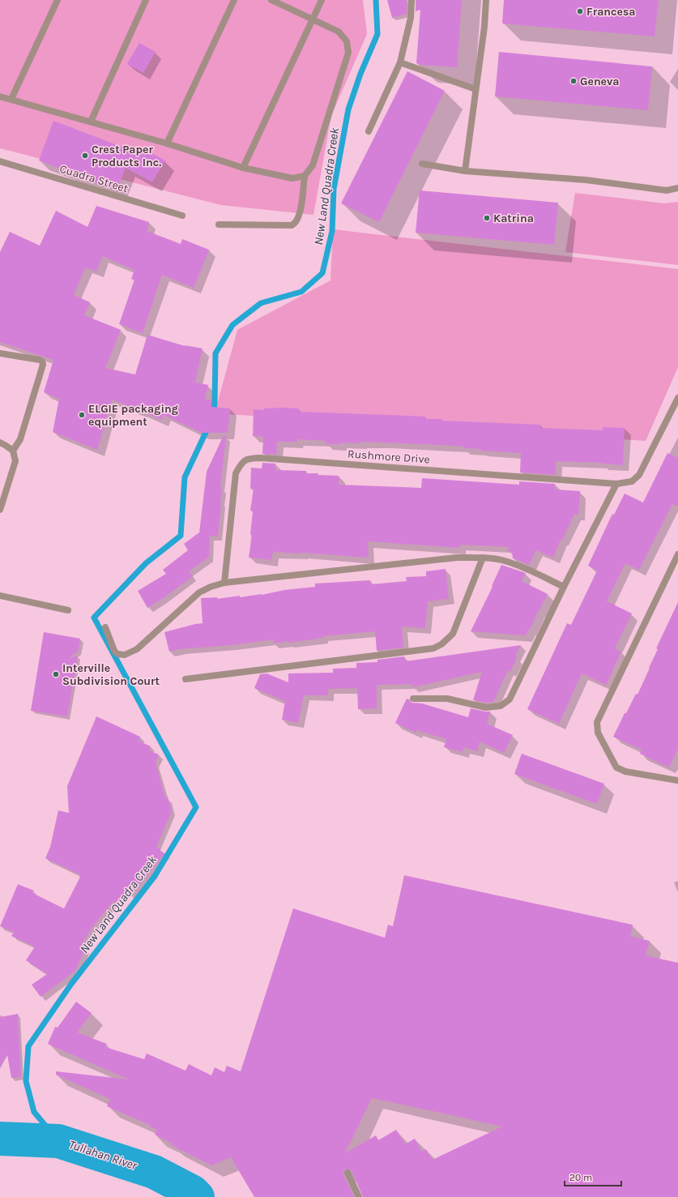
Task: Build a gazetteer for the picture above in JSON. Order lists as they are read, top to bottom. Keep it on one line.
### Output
{"streets":{"street":["Cuadra Street","Rushmore Drive"]},"water":["New Land Quadra Creek","Tullahan River"],"places":["Francesa","Geneva","Crest Paper Products Inc.","Katrina","ELGIE packaging equipment","Interville Subdivision Court"],"scale_bar":"20 m"}
